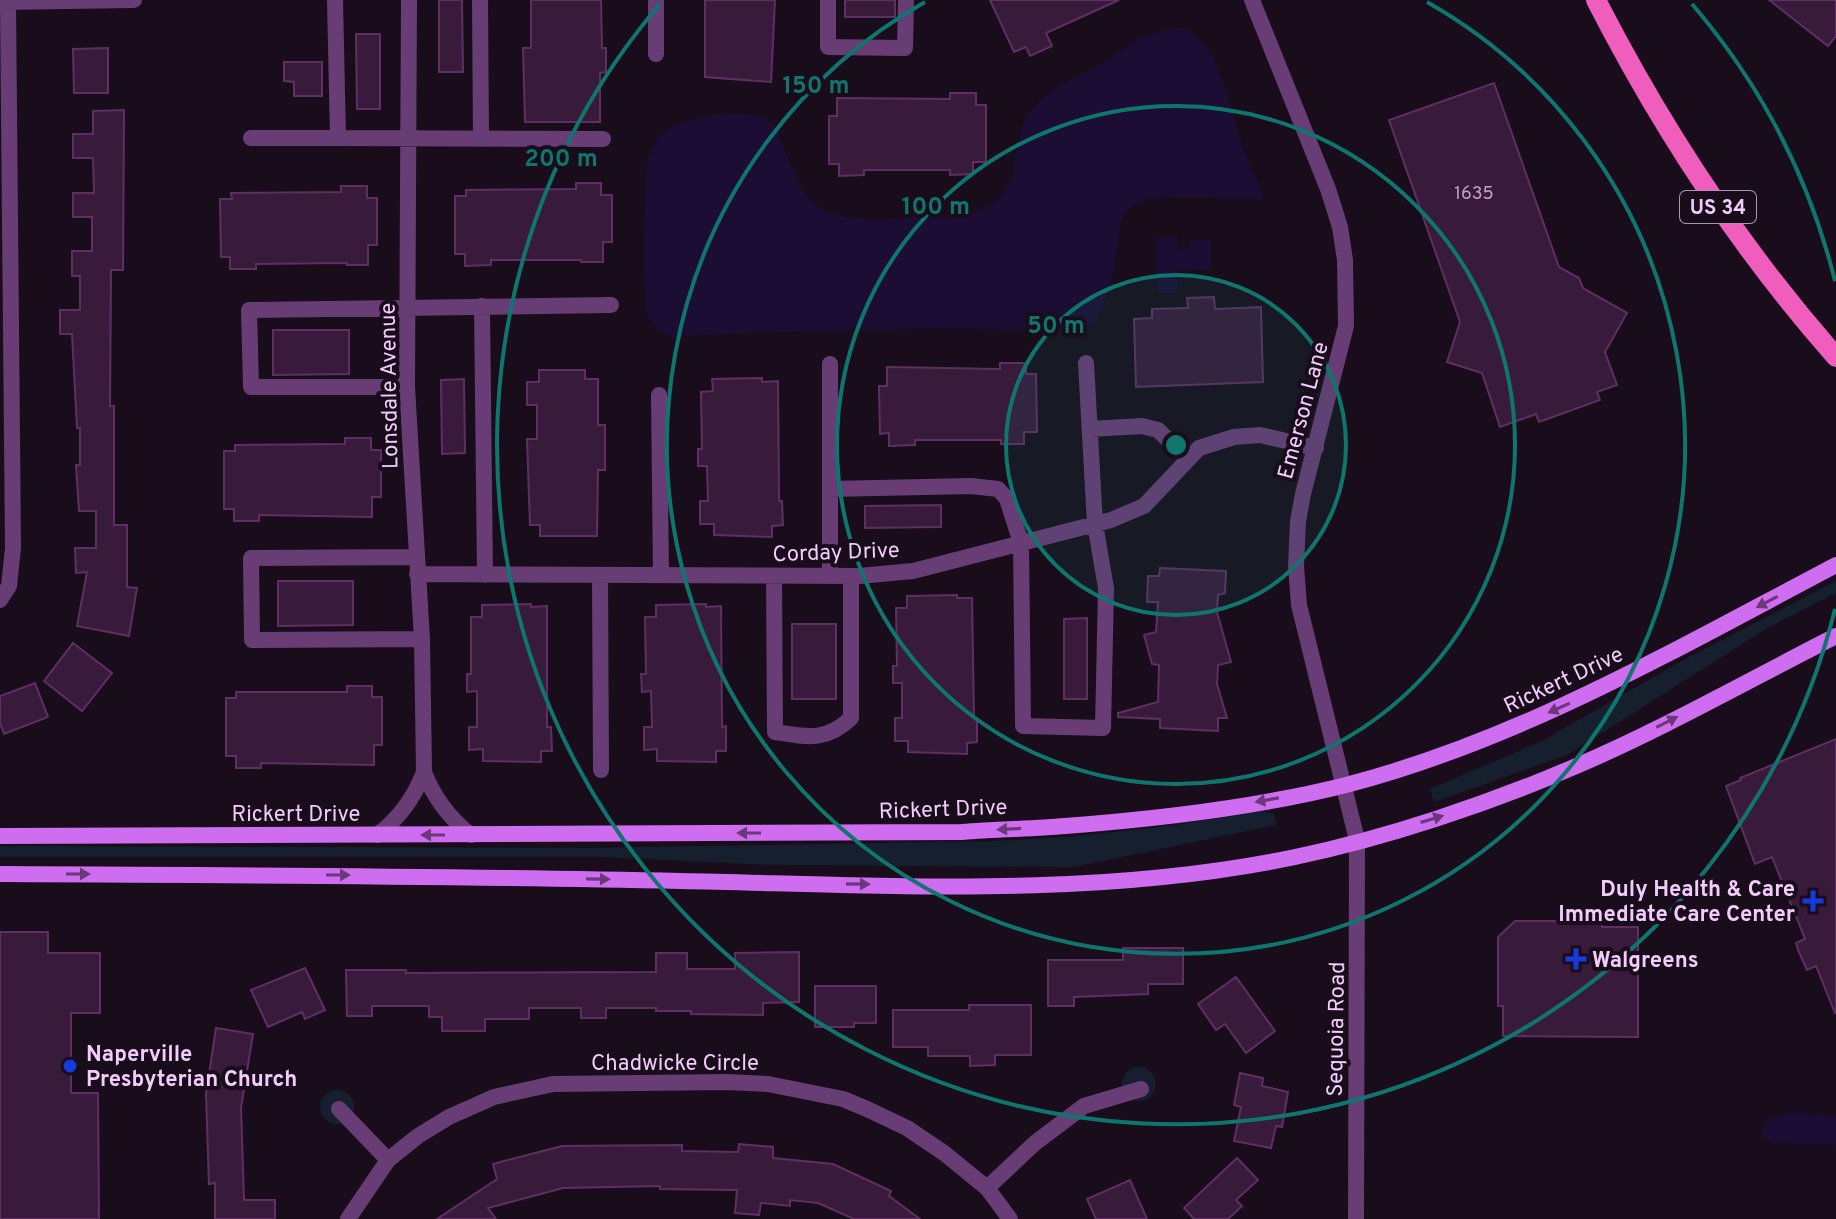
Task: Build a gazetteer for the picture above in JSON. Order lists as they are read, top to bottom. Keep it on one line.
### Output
{"streets":{"main road":["US 34"],"street":["Lonsdale Avenue","Emerson Lane","Corday Drive","Rickert Drive","Sequoia Road","Chadwicke Circle"]},"crossings":[["Lonsdale Avenue","Corday Drive"],["Lonsdale Avenue","Rickert Drive"],["Emerson Lane","Corday Drive"],["Emerson Lane","Rickert Drive"],["Emerson Lane","Sequoia Road"]],"places":{"health":["Duly Health & Care Immediate Care Center","Walgreens"],"other":["Naperville Presbyterian Church"]},"house_numbers":["1635"],"rings":["150 m","200 m","100 m","50 m"]}
